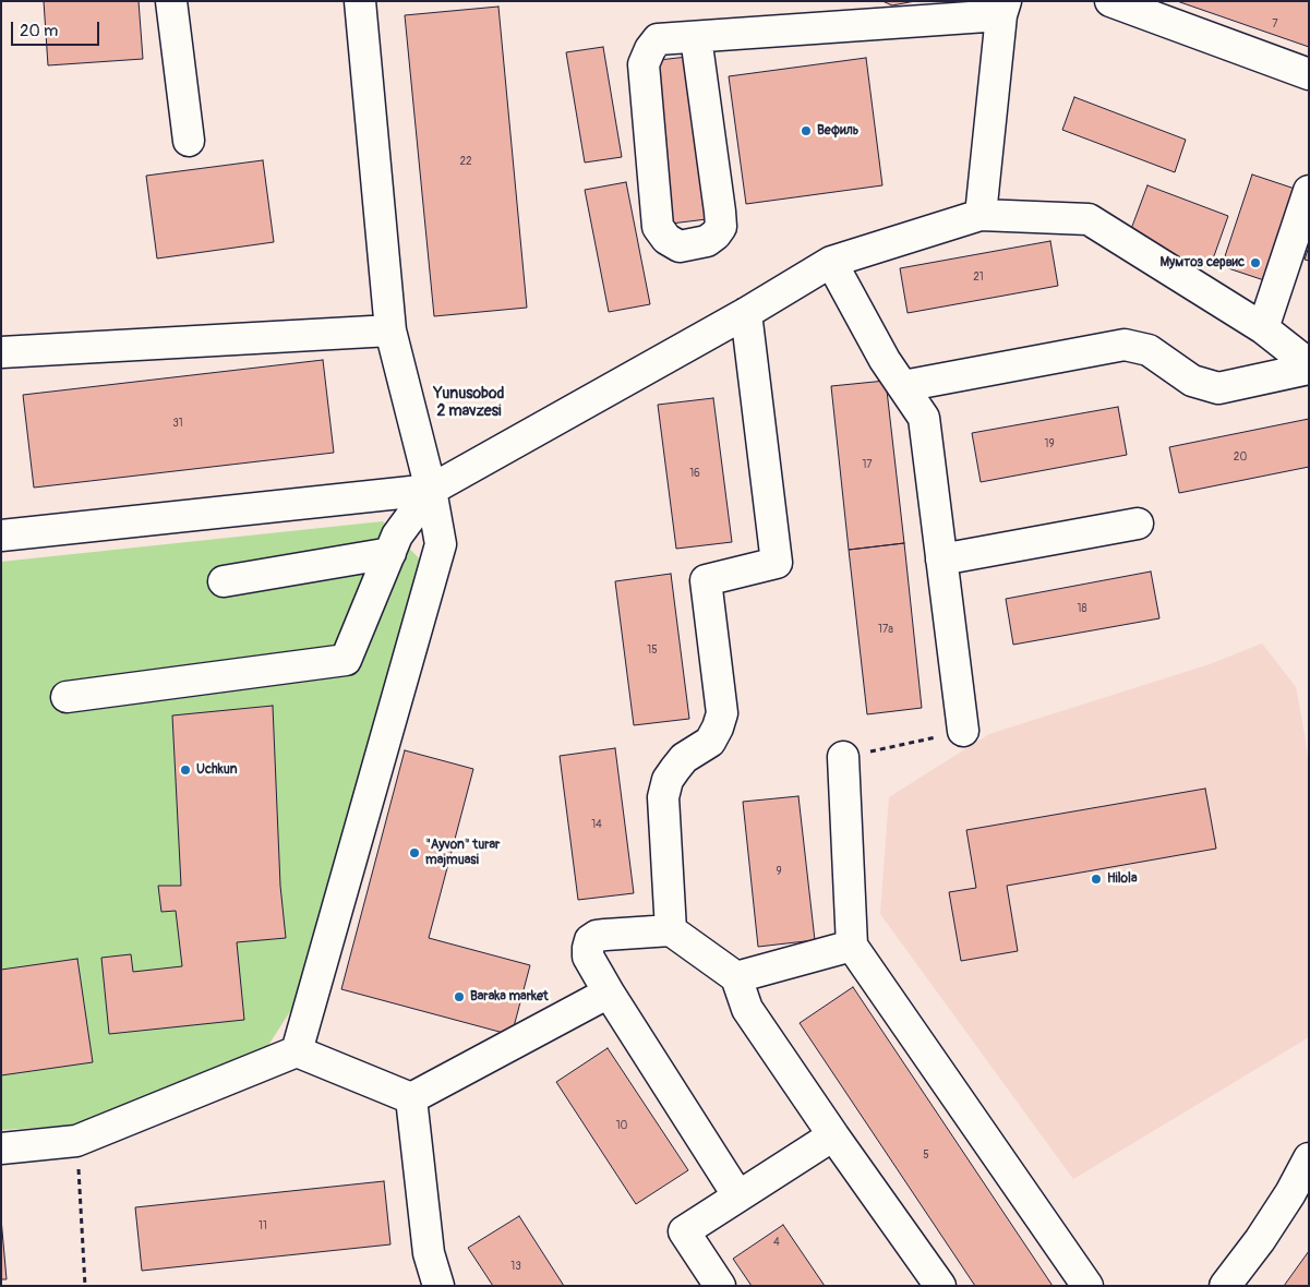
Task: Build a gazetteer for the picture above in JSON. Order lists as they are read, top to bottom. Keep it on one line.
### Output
{"districts":["Yunusobod 2 mavzesi"],"places":["Вефиль","Мумтоз сервис","Uchkun","\"Ayvon\" turar majmuasi","Hilola","Baraka market"],"house_numbers":["7","22","21","31","19","20","17","16","18","17а","15","14","9","10","5","11","4","13"],"scale_bar":"20 m"}
